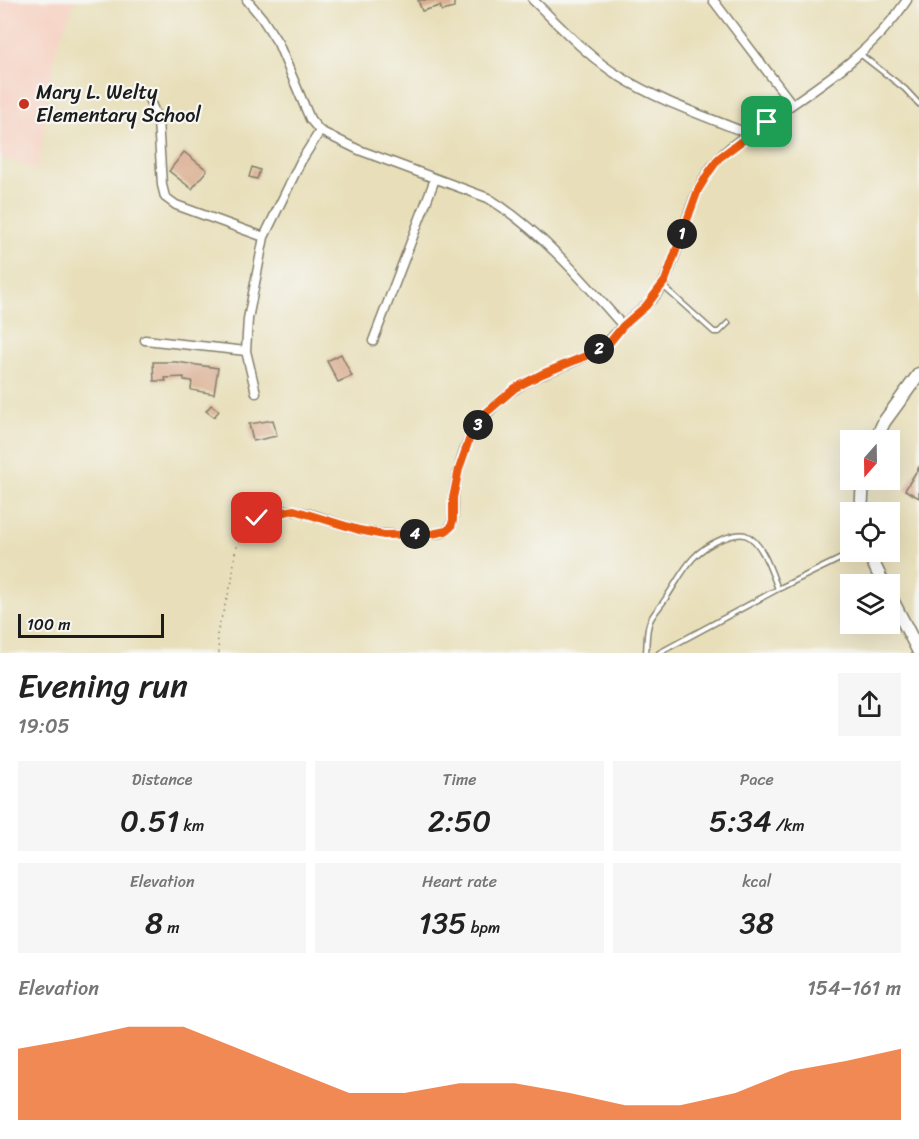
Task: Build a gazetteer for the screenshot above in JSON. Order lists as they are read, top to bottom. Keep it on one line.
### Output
{"places":["Mary L. Welty Elementary School"],"scale_bar":"100 m","north":"bottom","page":{"pins":["1","2","3","4"],"scale":"100 m","heading":["Evening run","19:05"],"stats":[["Distance","0.51 km"],["Time","2:50"],["Pace","5:34 /km"],["Elevation","8 m"],["Heart rate","135 bpm"],["kcal","38"]],"chart":["Elevation","154–161 m"]}}
